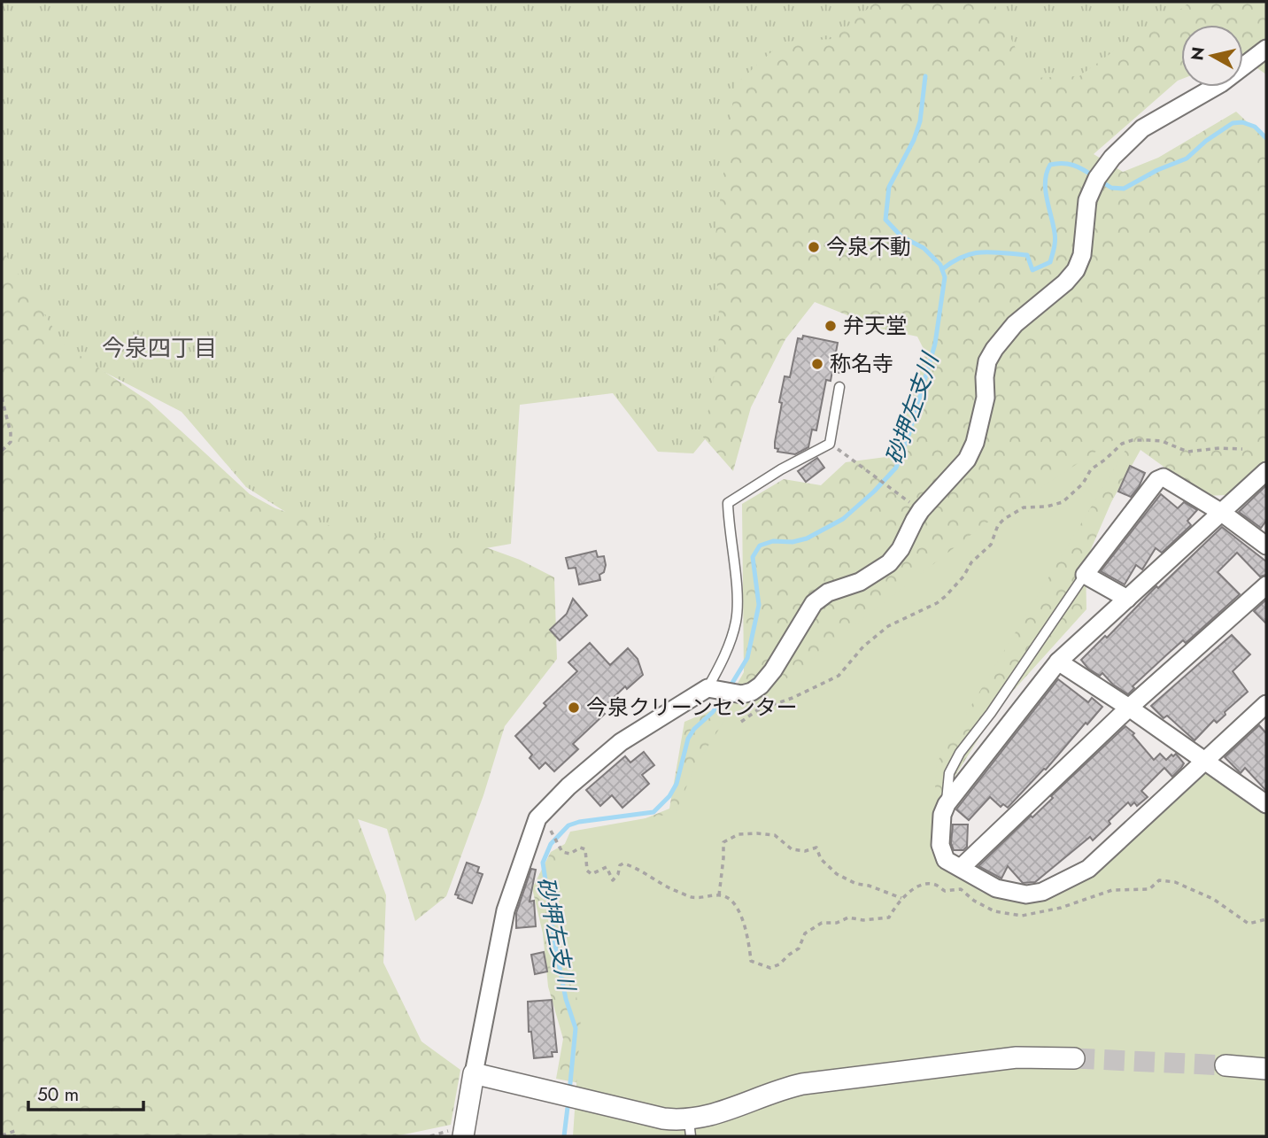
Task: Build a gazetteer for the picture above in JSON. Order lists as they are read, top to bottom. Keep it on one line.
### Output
{"districts":["今泉四丁目"],"water":["砂押左支川"],"places":["今泉不動","弁天堂","称名寺","今泉クリーンセンター"],"scale_bar":"50 m","north":"left"}
